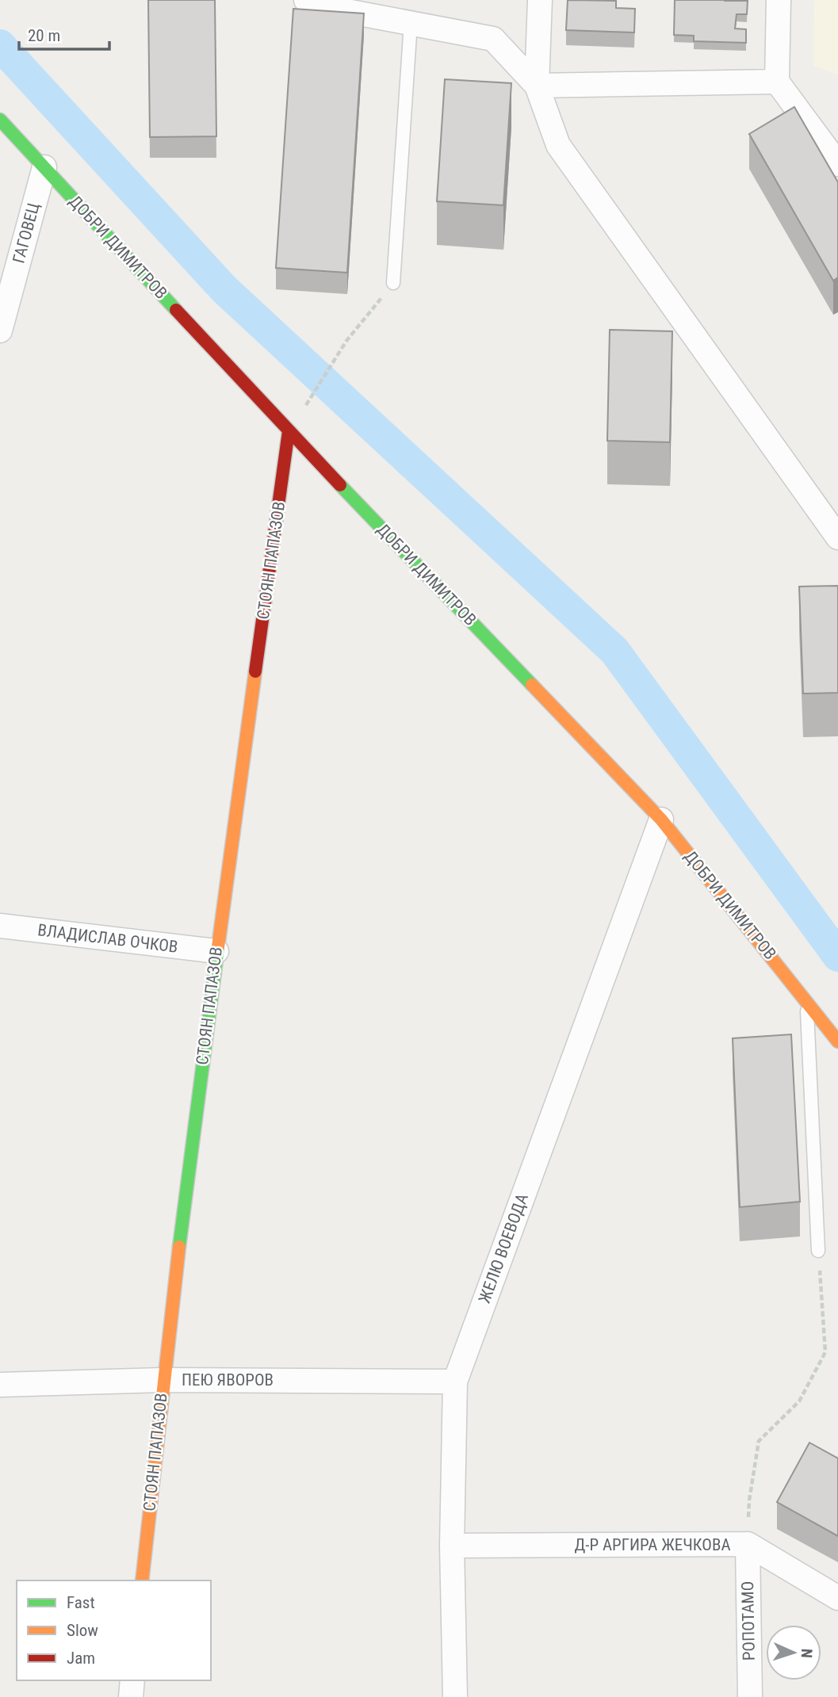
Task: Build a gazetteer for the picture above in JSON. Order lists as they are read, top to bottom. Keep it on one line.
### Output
{"streets":{"street":["ГАГОВЕЦ","ДОБРИ ДИМИТРОВ","СТОЯН ПАПАЗОВ","ВЛАДИСЛАВ ОЧКОВ","ЖЕЛЮ ВОЕВОДА","ПЕЮ ЯВОРОВ","Д-Р АРГИРА ЖЕЧКОВА","РОПОТАМО"]},"crossings":[["ГАГОВЕЦ","ДОБРИ ДИМИТРОВ"],["ДОБРИ ДИМИТРОВ","СТОЯН ПАПАЗОВ"],["ДОБРИ ДИМИТРОВ","ЖЕЛЮ ВОЕВОДА"],["СТОЯН ПАПАЗОВ","ВЛАДИСЛАВ ОЧКОВ"],["СТОЯН ПАПАЗОВ","ПЕЮ ЯВОРОВ"],["ЖЕЛЮ ВОЕВОДА","ПЕЮ ЯВОРОВ"],["ЖЕЛЮ ВОЕВОДА","Д-Р АРГИРА ЖЕЧКОВА"],["Д-Р АРГИРА ЖЕЧКОВА","РОПОТАМО"]],"legend":["Fast","Slow","Jam"],"scale_bar":"20 m","north":"right"}
